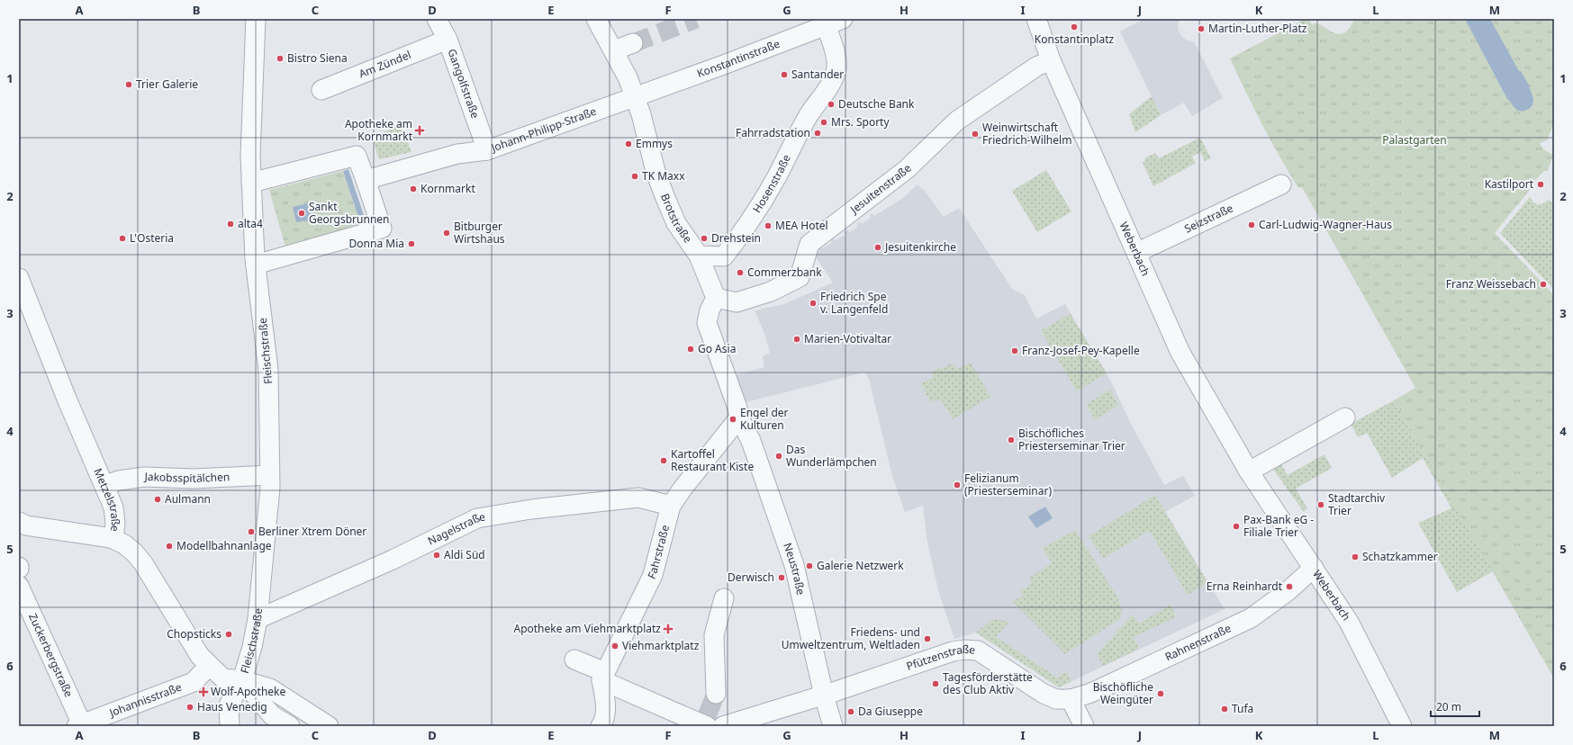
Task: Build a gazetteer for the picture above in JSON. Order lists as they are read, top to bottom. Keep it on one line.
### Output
{"streets":{"street":["Konstantinstraße","Am Zündel","Gangolfstraße","Johann-Philipp-Straße","Hosenstraße","Jesuitenstraße","Brotstraße","Seizstraße","Weberbach","Fleischstraße","Jakobsspitälchen","Metzelstraße","Nagelstraße","Fahrstraße","Neustraße","Rahnenstraße","Zuckerbergstraße","Pfützenstraße","Johannisstraße"]},"crossings":[["Konstantinstraße","Johann-Philipp-Straße"],["Konstantinstraße","Hosenstraße"],["Konstantinstraße","Brotstraße"],["Am Zündel","Gangolfstraße"],["Gangolfstraße","Johann-Philipp-Straße"],["Johann-Philipp-Straße","Brotstraße"],["Hosenstraße","Brotstraße"],["Jesuitenstraße","Brotstraße"],["Jesuitenstraße","Weberbach"],["Seizstraße","Weberbach"],["Weberbach","Rahnenstraße"],["Fleischstraße","Jakobsspitälchen"],["Fleischstraße","Metzelstraße"],["Fleischstraße","Nagelstraße"],["Jakobsspitälchen","Metzelstraße"],["Metzelstraße","Johannisstraße"],["Nagelstraße","Fahrstraße"],["Fahrstraße","Neustraße"],["Neustraße","Pfützenstraße"],["Rahnenstraße","Pfützenstraße"],["Zuckerbergstraße","Johannisstraße"]],"parks":["Palastgarten"],"places":{"other":["Konstantinplatz","Martin-Luther-Platz","Bistro Siena","Santander","Trier Galerie","Deutsche Bank","Mrs. Sporty","Fahrradstation","Weinwirtschaft Friedrich-Wilhelm","Emmys","TK Maxx","Kastilport","Kornmarkt","Sankt Georgsbrunnen","alta4","Carl-Ludwig-Wagner-Haus","MEA Hotel","Bitburger Wirtshaus","L'Osteria","Drehstein","Donna Mia","Jesuitenkirche","Commerzbank","Franz Weissebach","Friedrich Spe v. Langenfeld","Marien-Votivaltar","Go Asia","Franz-Josef-Pey-Kapelle","Engel der Kulturen","Bischöfliches Priesterseminar Trier","Das Wunderlämpchen","Kartoffel Restaurant Kiste","Felizianum (Priesterseminar)","Aulmann","Stadtarchiv Trier","Pax-Bank eG - Filiale Trier","Berliner Xtrem Döner","Modellbahnanlage","Aldi Süd","Schatzkammer","Galerie Netzwerk","Derwisch","Erna Reinhardt","Chopsticks","Friedens- und Umweltzentrum, Weltladen","Viehmarktplatz","Tagesförderstätte des Club Aktiv","Bischöfliche Weingüter","Haus Venedig","Tufa","Da Giuseppe"],"health":["Apotheke am Kornmarkt","Apotheke am Viehmarktplatz","Wolf-Apotheke"]},"scale_bar":"20 m","grid":{"columns":["A","B","C","D","E","F","G","H","I","J","K","L","M"],"rows":["1","2","3","4","5","6"]}}
